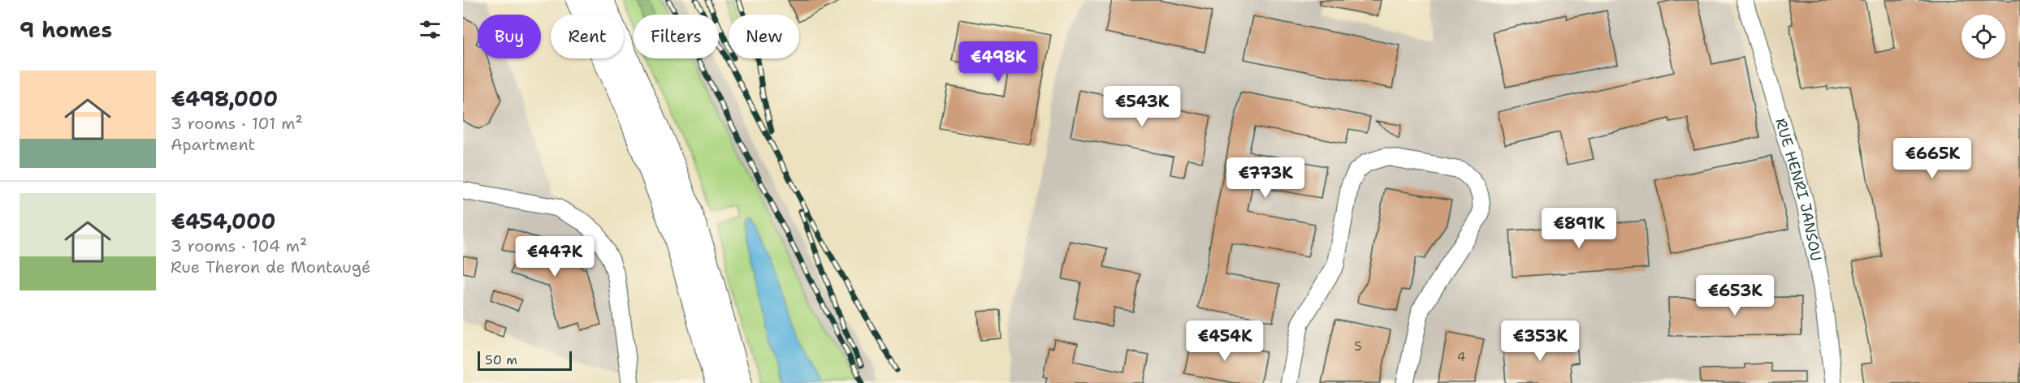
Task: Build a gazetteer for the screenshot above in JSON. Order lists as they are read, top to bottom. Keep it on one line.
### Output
{"streets":{"street":["RUE HENRI JANSOU"]},"house_numbers":["5","4"],"scale_bar":"50 m","page":{"heading":"9 homes","chip":["Buy","Rent","Filters","New"],"price":["€498K","€543K","€665K","€773K","€891K","€447K","€653K","€454K","€353K"],"list":[{"name":"€498,000","note":"3 rooms · 101 m² · Apartment"},{"name":"€454,000","note":"3 rooms · 104 m² · Rue Theron de Montaugé"}],"scale":"50 m"}}
